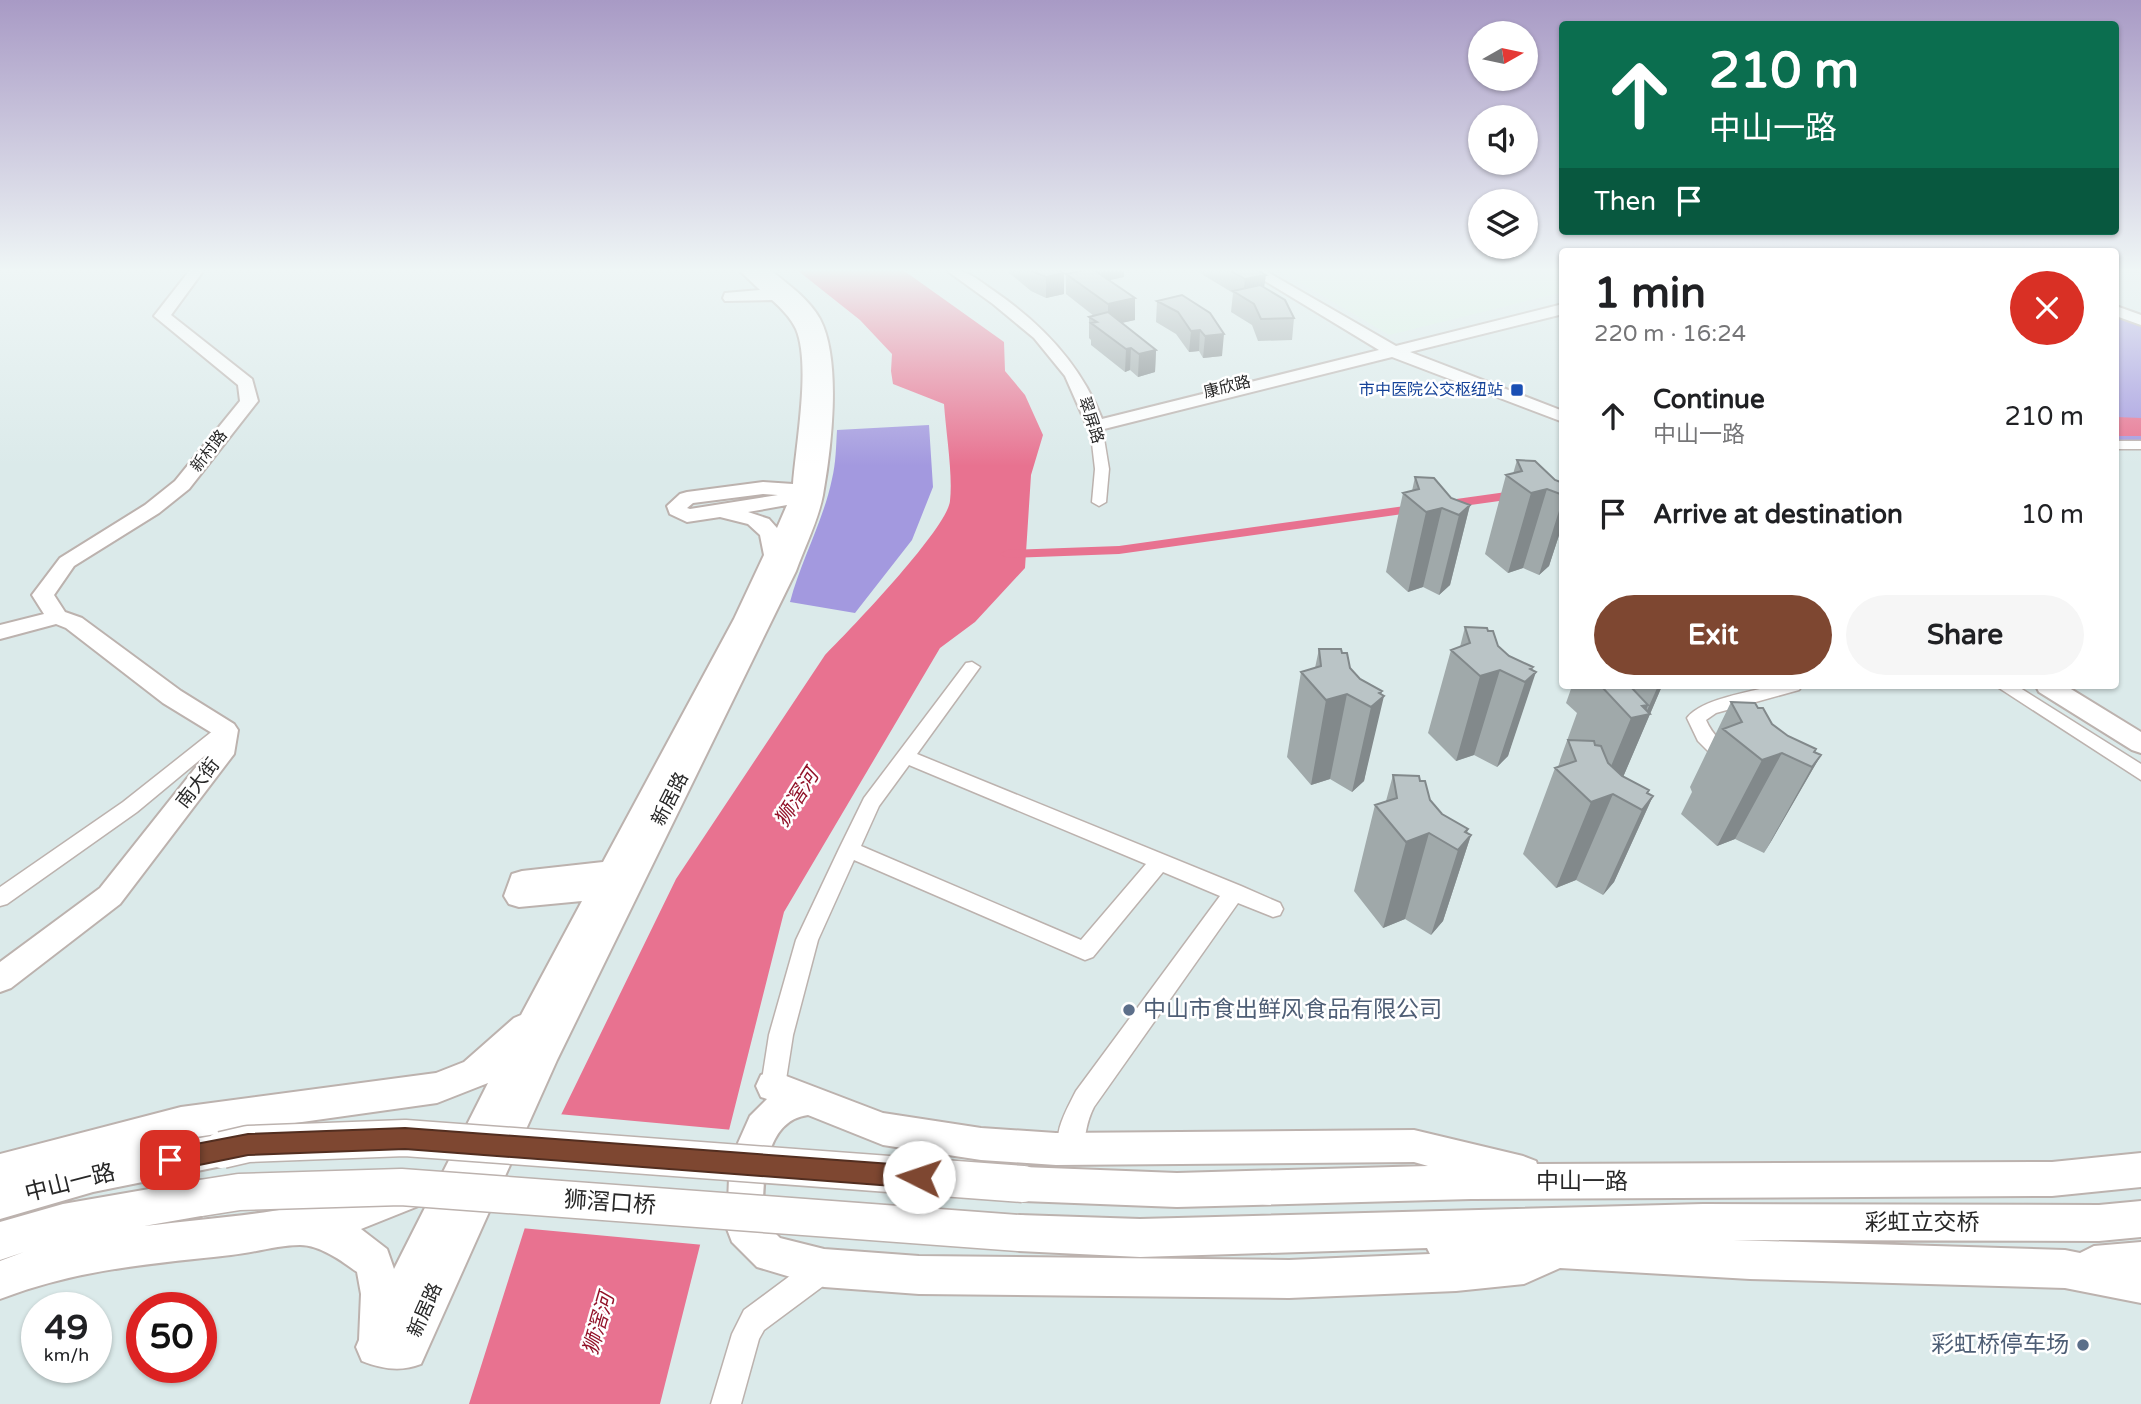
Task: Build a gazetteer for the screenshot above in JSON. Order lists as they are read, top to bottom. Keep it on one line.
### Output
{"streets":{"main road":["康欣路","翠屏路","新村路","南大街","新居路","中山一路","狮滘口桥","彩虹立交桥"]},"crossings":[["康欣路","翠屏路"],["中山一路","狮滘口桥"],["中山一路","彩虹立交桥"]],"water":["狮滘河"],"places":{"transit":["市中医院公交枢纽站"],"other":["中山市食出鲜风食品有限公司","彩虹桥停车场"]},"north":"right","page":{"turn":["210 m","中山一路"],"then":"Then","heading":["1 min","220 m · 16:24"],"list":[{"name":"Continue","note":"中山一路","value":"210 m"},{"name":"Arrive at destination","value":"10 m"}],"buttons":["Exit","Share"],"speed":"49 km/h","limit":"50"}}
